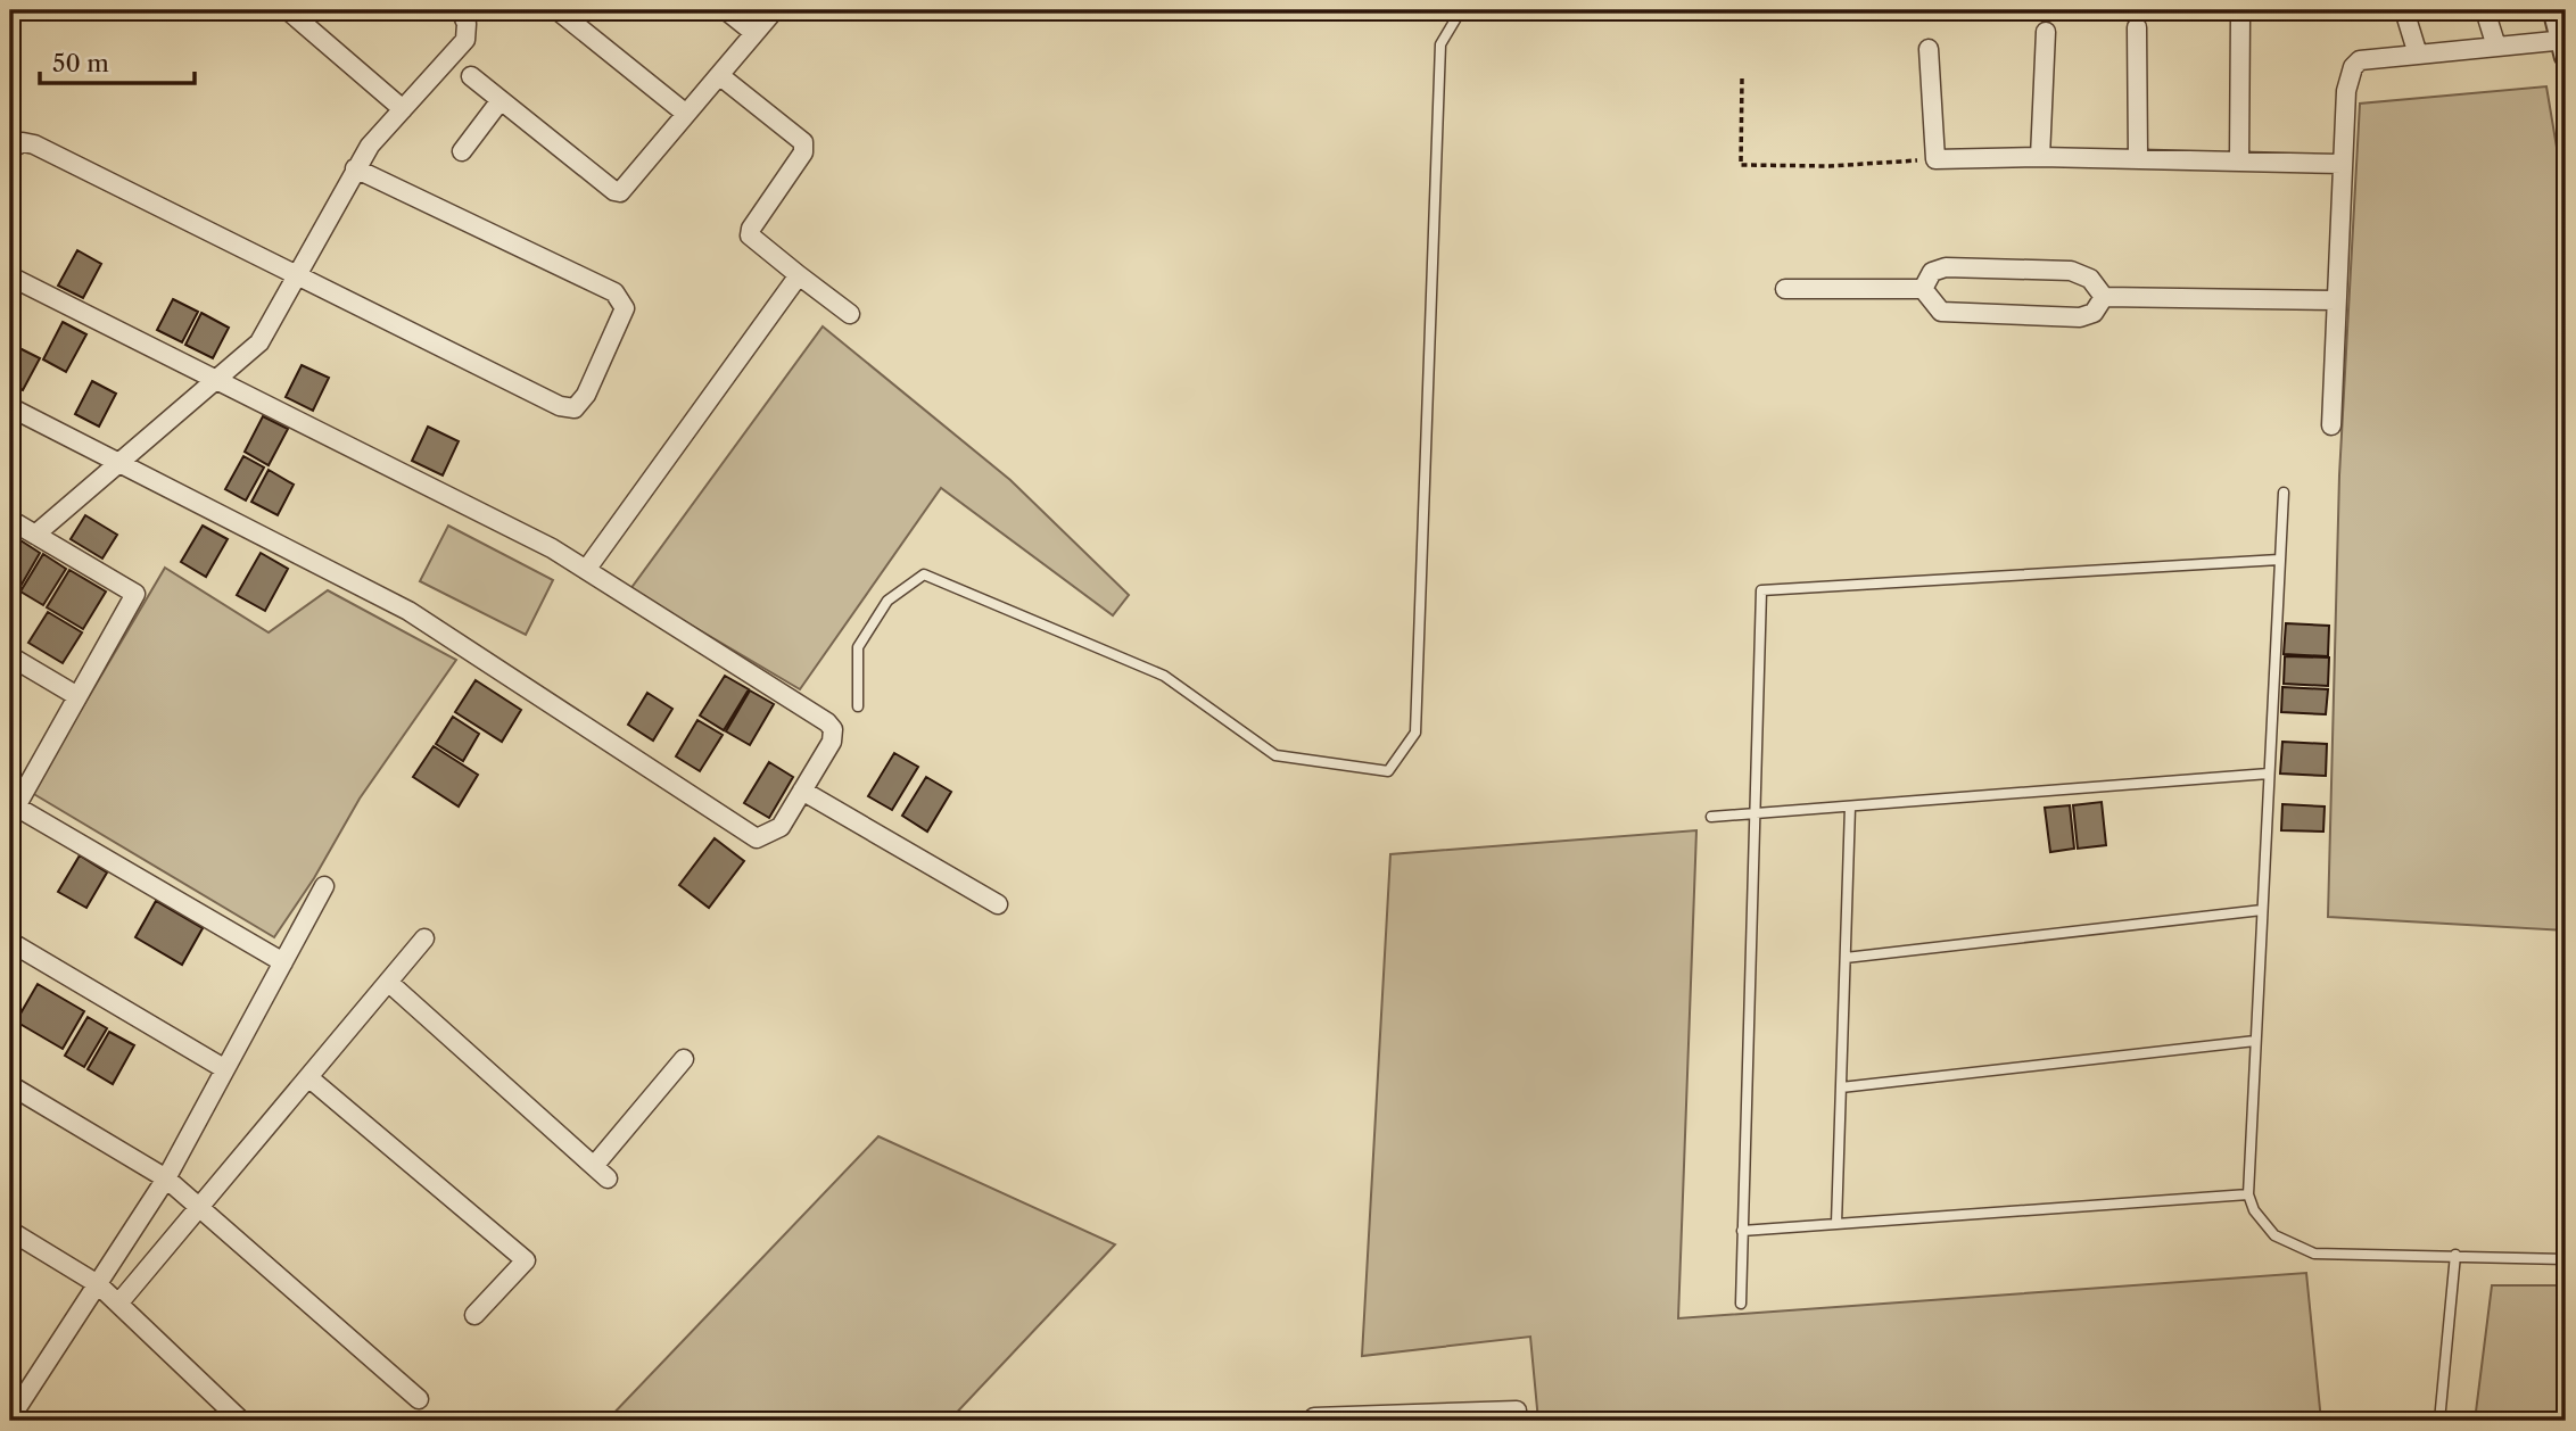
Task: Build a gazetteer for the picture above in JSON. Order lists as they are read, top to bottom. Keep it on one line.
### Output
{"scale_bar":"50 m"}
